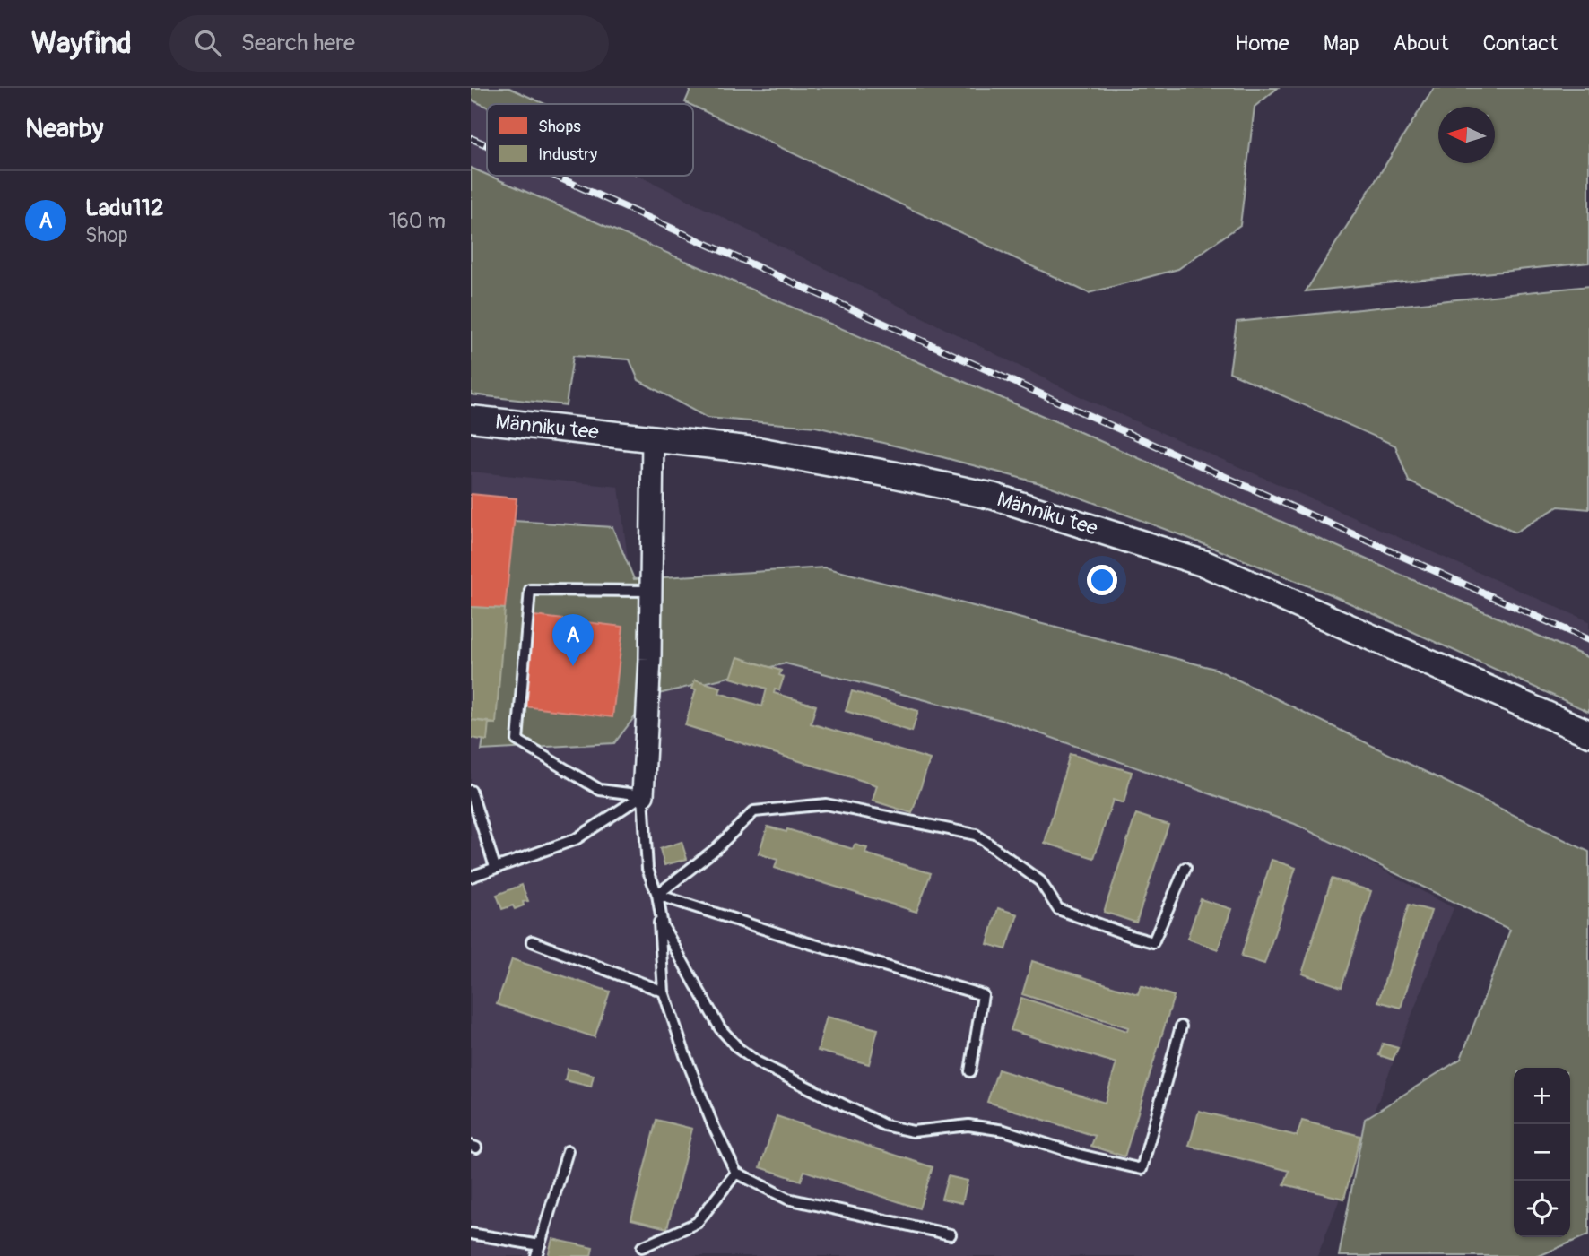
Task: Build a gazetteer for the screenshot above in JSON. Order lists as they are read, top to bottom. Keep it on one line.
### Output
{"streets":{"street":["Männiku tee"]},"legend":["Shops","Industry"],"north":"left","page":{"header":"Wayfind","search":"Search here","nav":["Home","Map","About","Contact"],"heading":"Nearby","list":[{"mark":"A","name":"Ladu112","note":"Shop","value":"160 m"}],"pins":"A","map_buttons":["+","−"]}}
